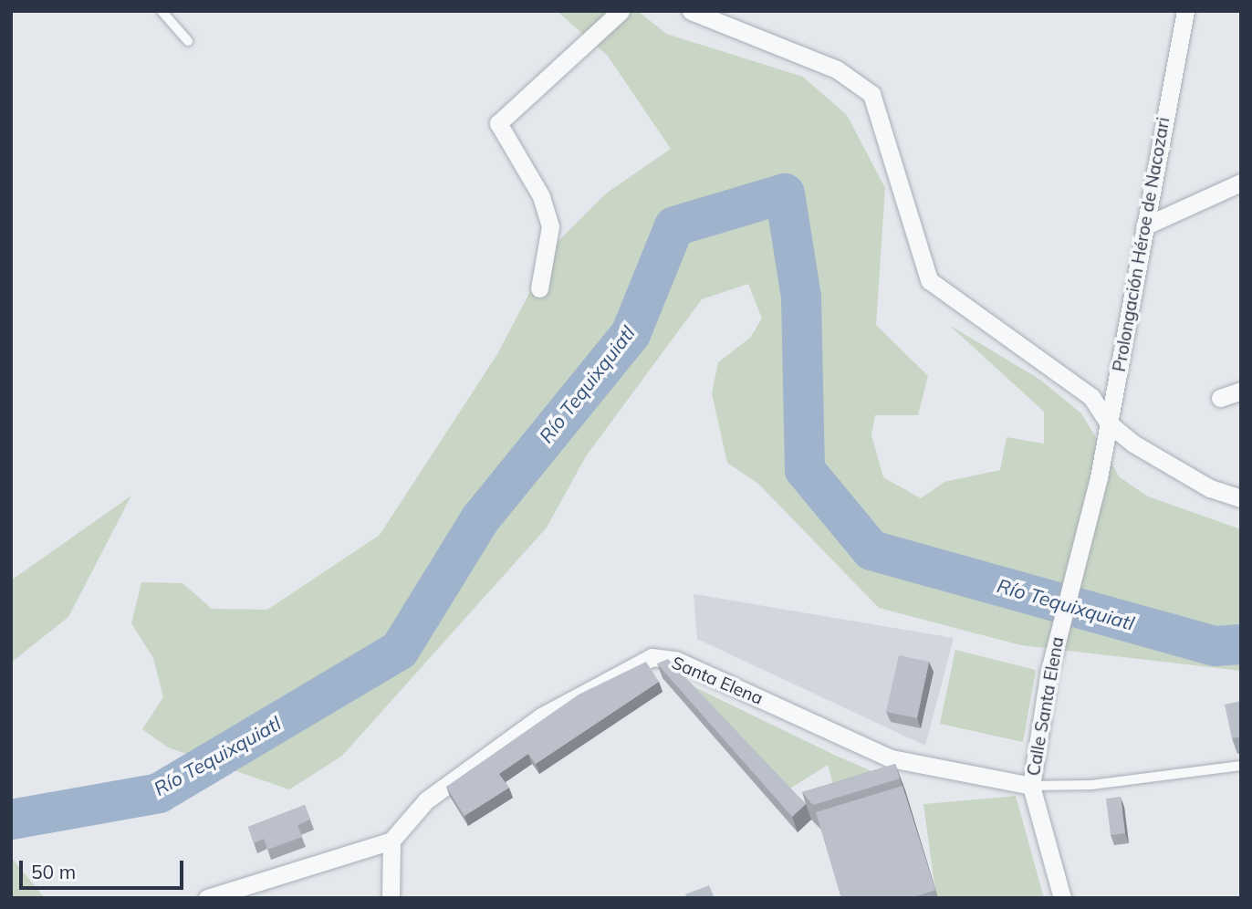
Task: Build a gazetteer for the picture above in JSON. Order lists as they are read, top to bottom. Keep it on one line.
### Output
{"streets":{"street":["Prolongación Héroe de Nacozari","Santa Elena","Calle Santa Elena"]},"crossings":[["Prolongación Héroe de Nacozari","Calle Santa Elena"],["Santa Elena","Calle Santa Elena"]],"water":["Río Tequixquiatl"],"scale_bar":"50 m"}
